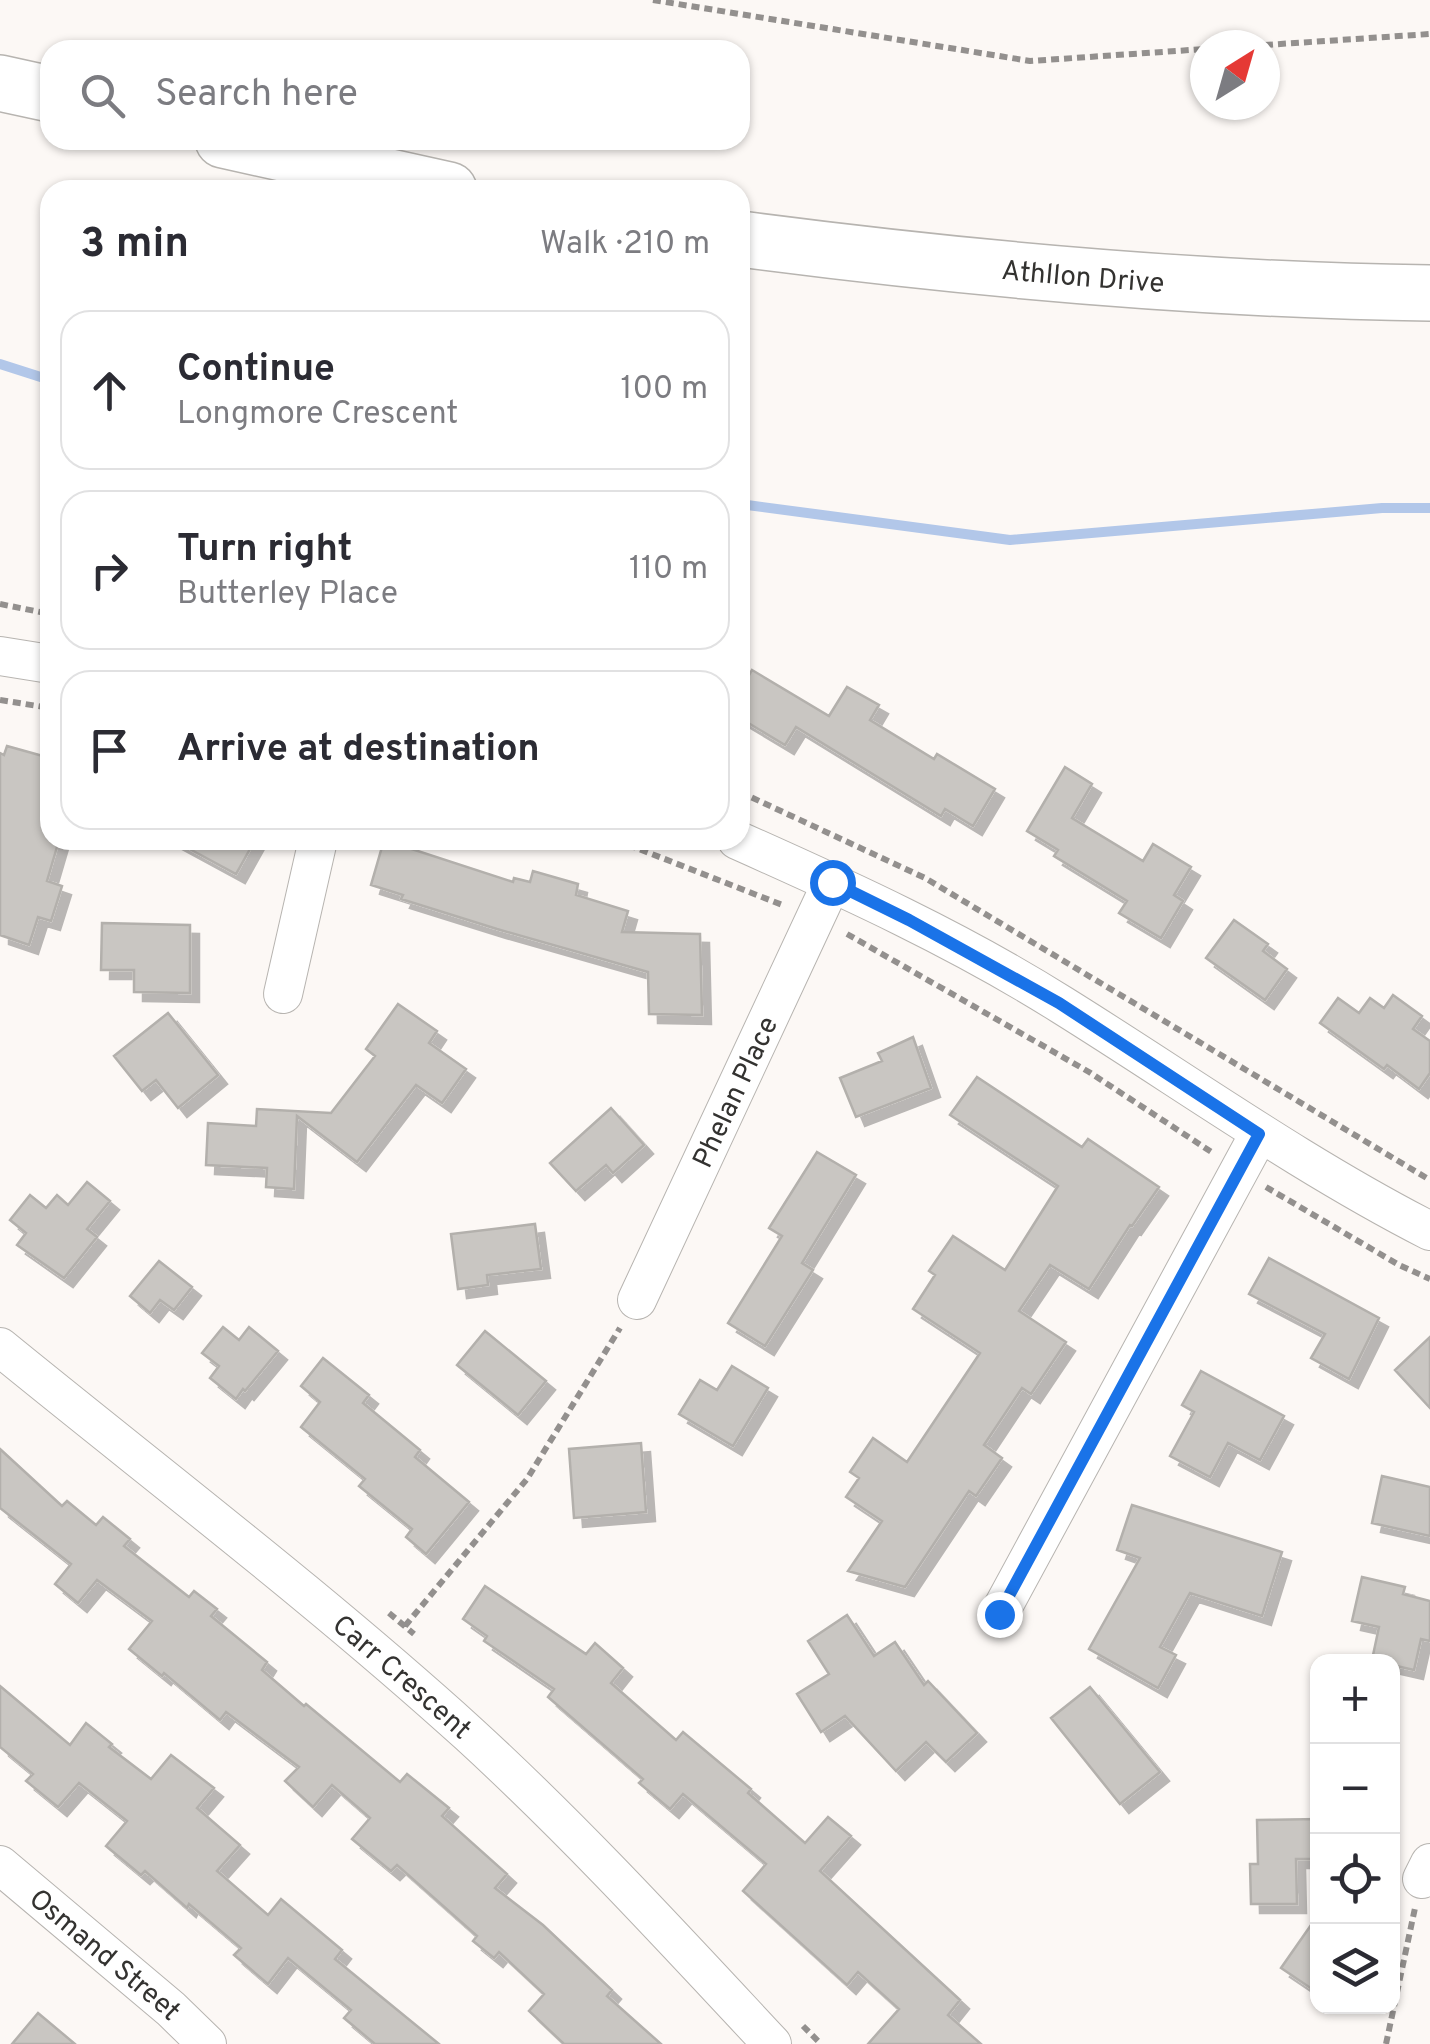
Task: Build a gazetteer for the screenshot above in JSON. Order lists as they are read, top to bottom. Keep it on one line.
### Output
{"streets":{"main road":["Athllon Drive"],"street":["Phelan Place","Carr Crescent","Osmand Street"]},"north":"top right","page":{"search":"Search here","heading":["3 min","Walk · 210 m"],"list":[["Continue","Longmore Crescent","100 m"],["Turn right","Butterley Place","110 m"],"Arrive at destination"],"map_buttons":["+","−"]}}
